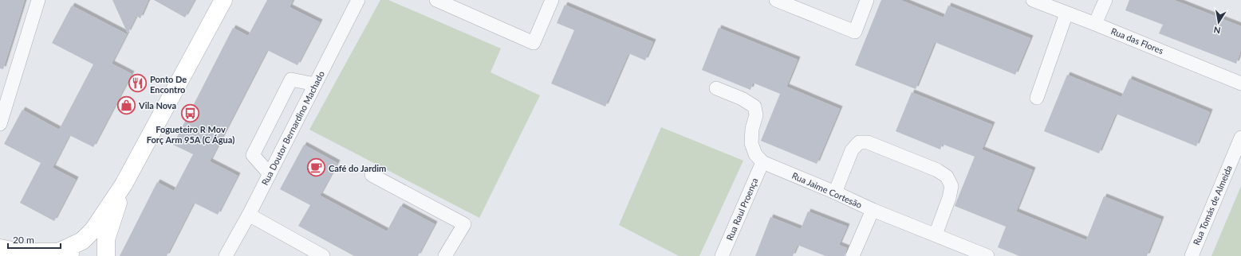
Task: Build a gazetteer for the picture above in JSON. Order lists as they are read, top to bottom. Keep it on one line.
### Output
{"streets":{"street":["Rua das Flores","Rua Doutor Bernardino Machado","Rua Jaime Cortesão","Rua Tomás de Almeida","Rua Raul Proença"]},"crossings":[["Rua Jaime Cortesão","Rua Raul Proença"]],"places":{"restaurant":["Ponto De Encontro"],"shop":["Vila Nova"],"bus stop":["Fogueteiro R Mov Forç Arm 95A (C Água)"],"cafe":["Café do Jardim"]},"scale_bar":"20 m","north":"bottom"}
